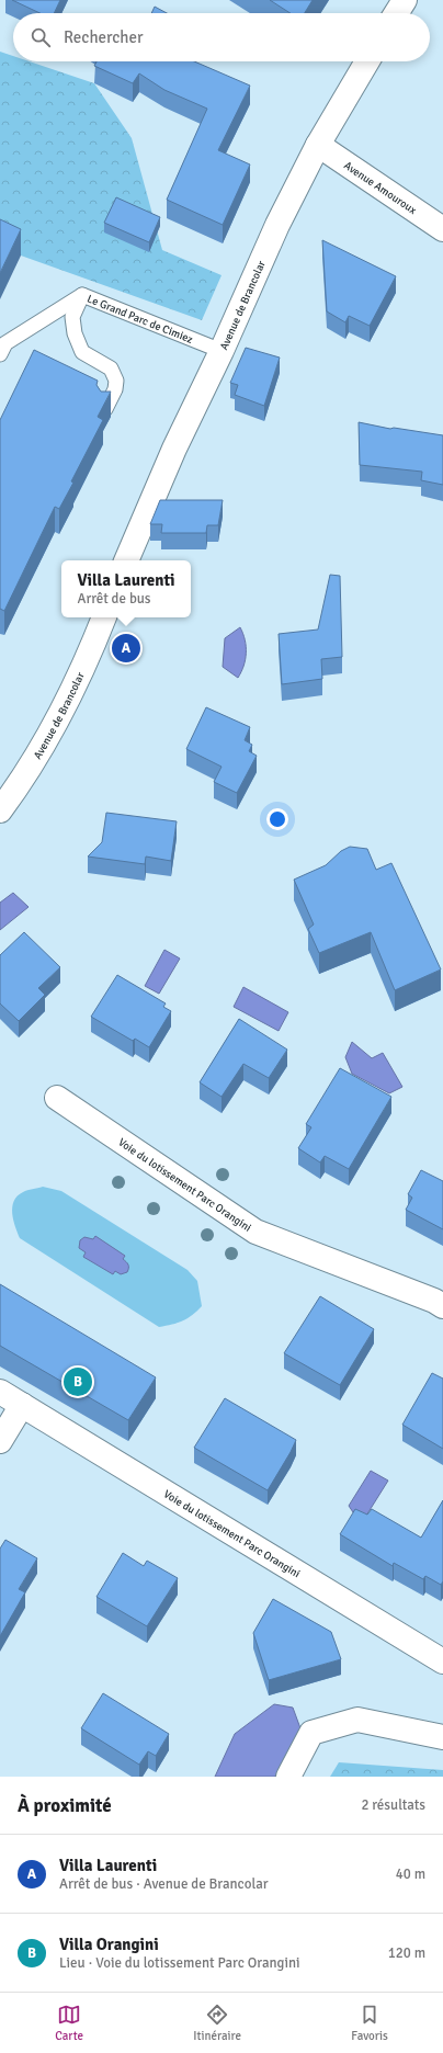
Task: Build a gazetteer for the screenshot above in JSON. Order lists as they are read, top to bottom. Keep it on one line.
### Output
{"streets":{"street":["Avenue Amouroux","Avenue de Brancolar","Voie du lotissement Parc Orangini"],"lane":["Le Grand Parc de Cimiez"]},"crossings":[["Avenue Amouroux","Avenue de Brancolar"],["Avenue de Brancolar","Le Grand Parc de Cimiez"]],"page":{"search":"Rechercher","popup":["Villa Laurenti","Arrêt de bus"],"pins":["A","B"],"heading":["À proximité","2 résultats"],"list":[{"mark":"A","name":"Villa Laurenti","note":"Arrêt de bus · Avenue de Brancolar","value":"40 m"},{"mark":"B","name":"Villa Orangini","note":"Lieu · Voie du lotissement Parc Orangini","value":"120 m"}],"nav":["Carte","Itinéraire","Favoris"]}}
